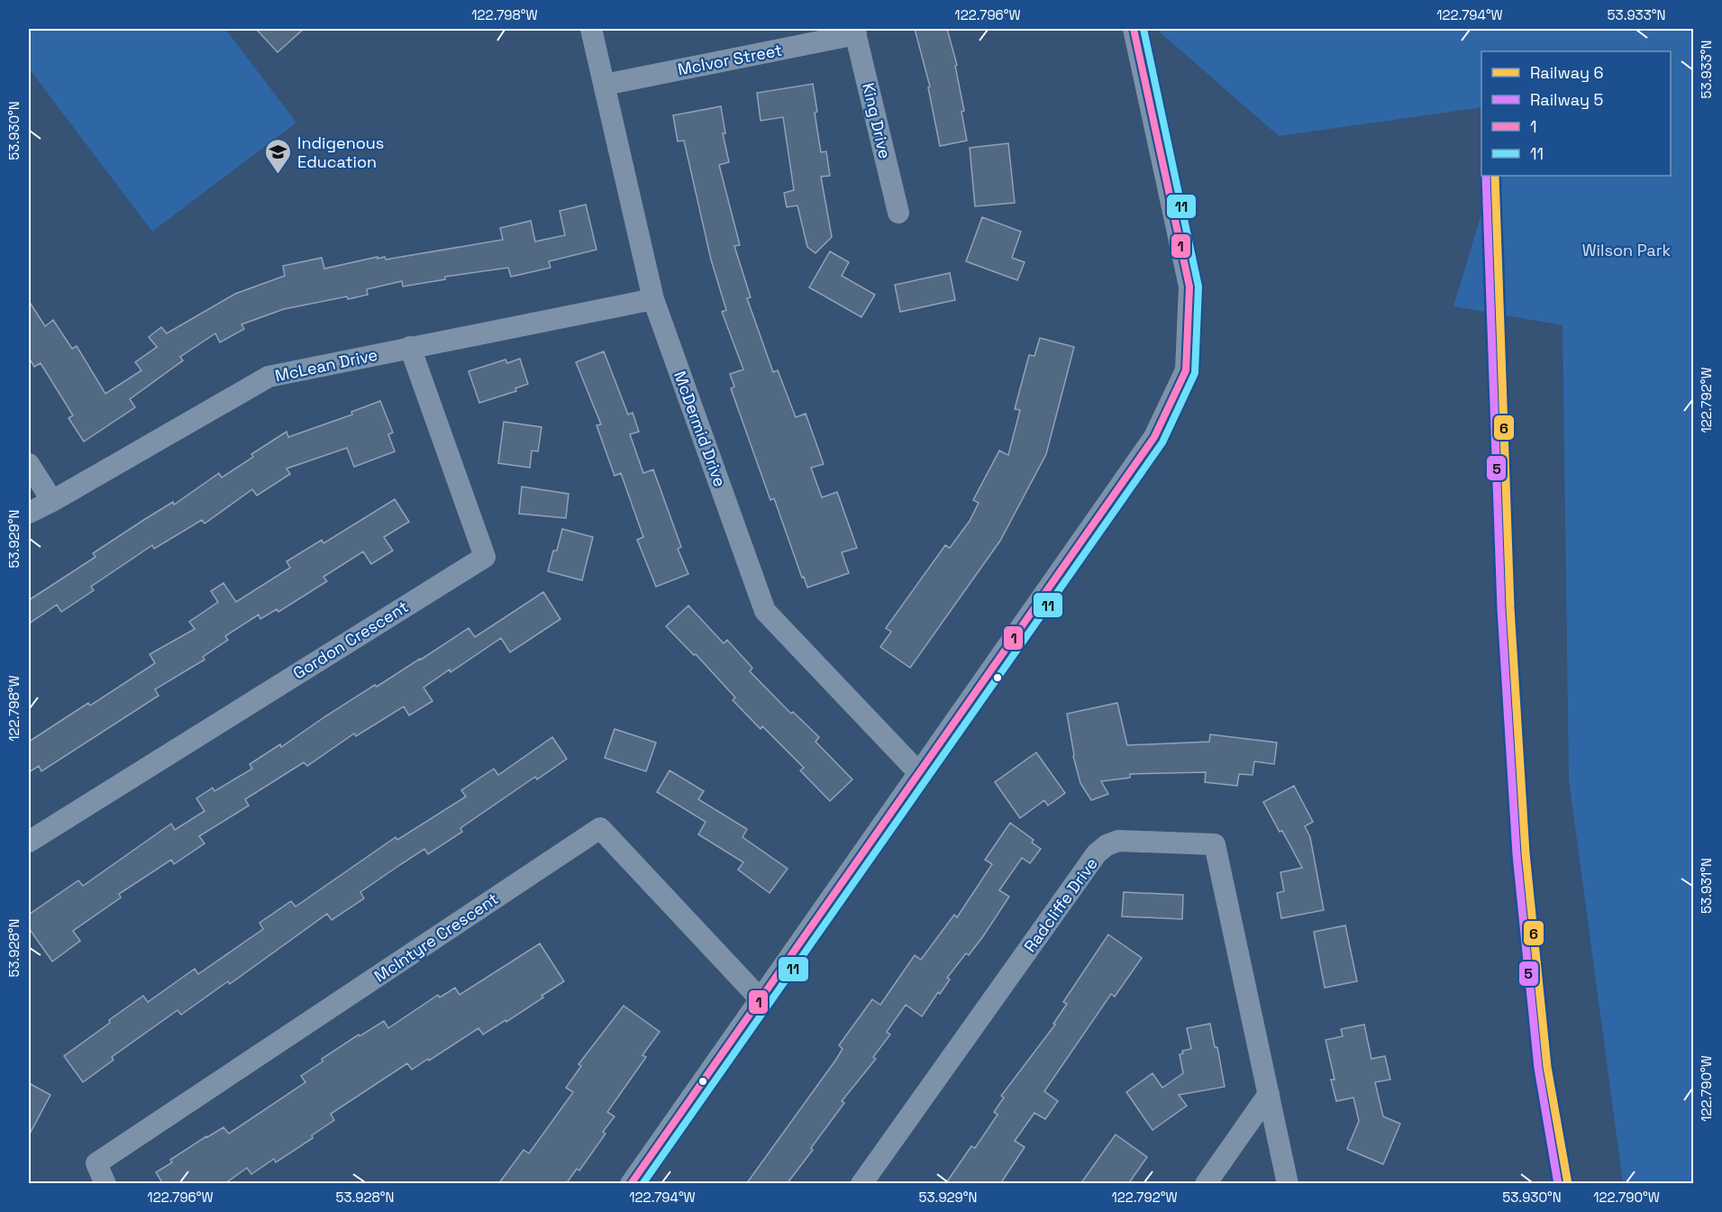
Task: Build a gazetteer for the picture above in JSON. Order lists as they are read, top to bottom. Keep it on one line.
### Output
{"streets":{"street":["McIvor Street","King Drive","McLean Drive","McDermid Drive","Gordon Crescent","Radcliffe Drive","McIntyre Crescent"]},"crossings":[["McIvor Street","King Drive"],["McIvor Street","McDermid Drive"],["McLean Drive","McDermid Drive"],["McLean Drive","Gordon Crescent"]],"parks":["Wilson Park"],"places":{"school or university":["Indigenous Education"]},"lines":["transit line 1","transit line 11","rail line 6","rail line 5"],"legend":["Railway 6","Railway 5","1","11"],"coordinates":["122.798°W","122.796°W","122.794°W","53.933°N","53.930°N","122.792°W","53.929°N","53.931°N","53.928°N","122.790°W"]}
